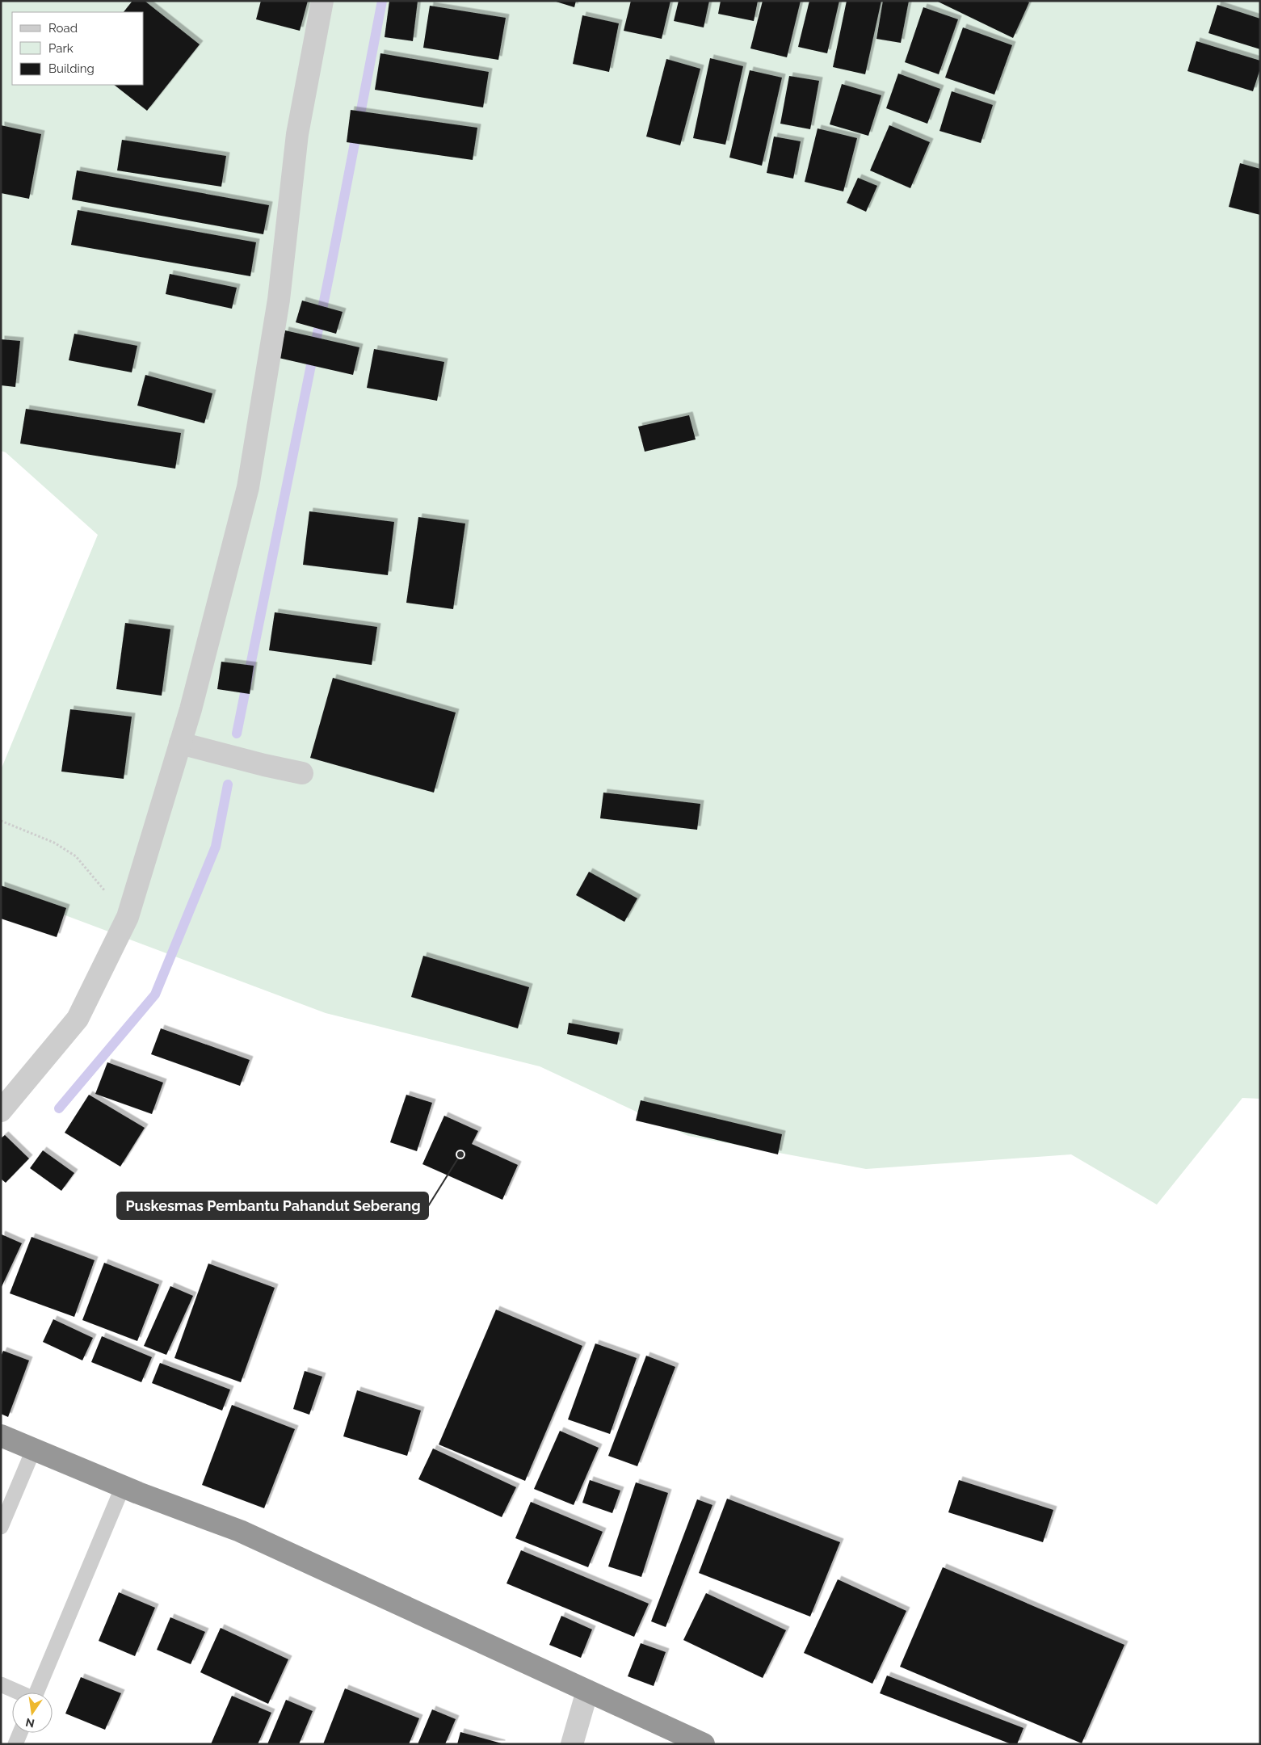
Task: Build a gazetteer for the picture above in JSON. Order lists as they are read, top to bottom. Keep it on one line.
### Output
{"places":["Puskesmas Pembantu Pahandut Seberang"],"legend":["Road","Park","Building"],"north":"bottom"}
